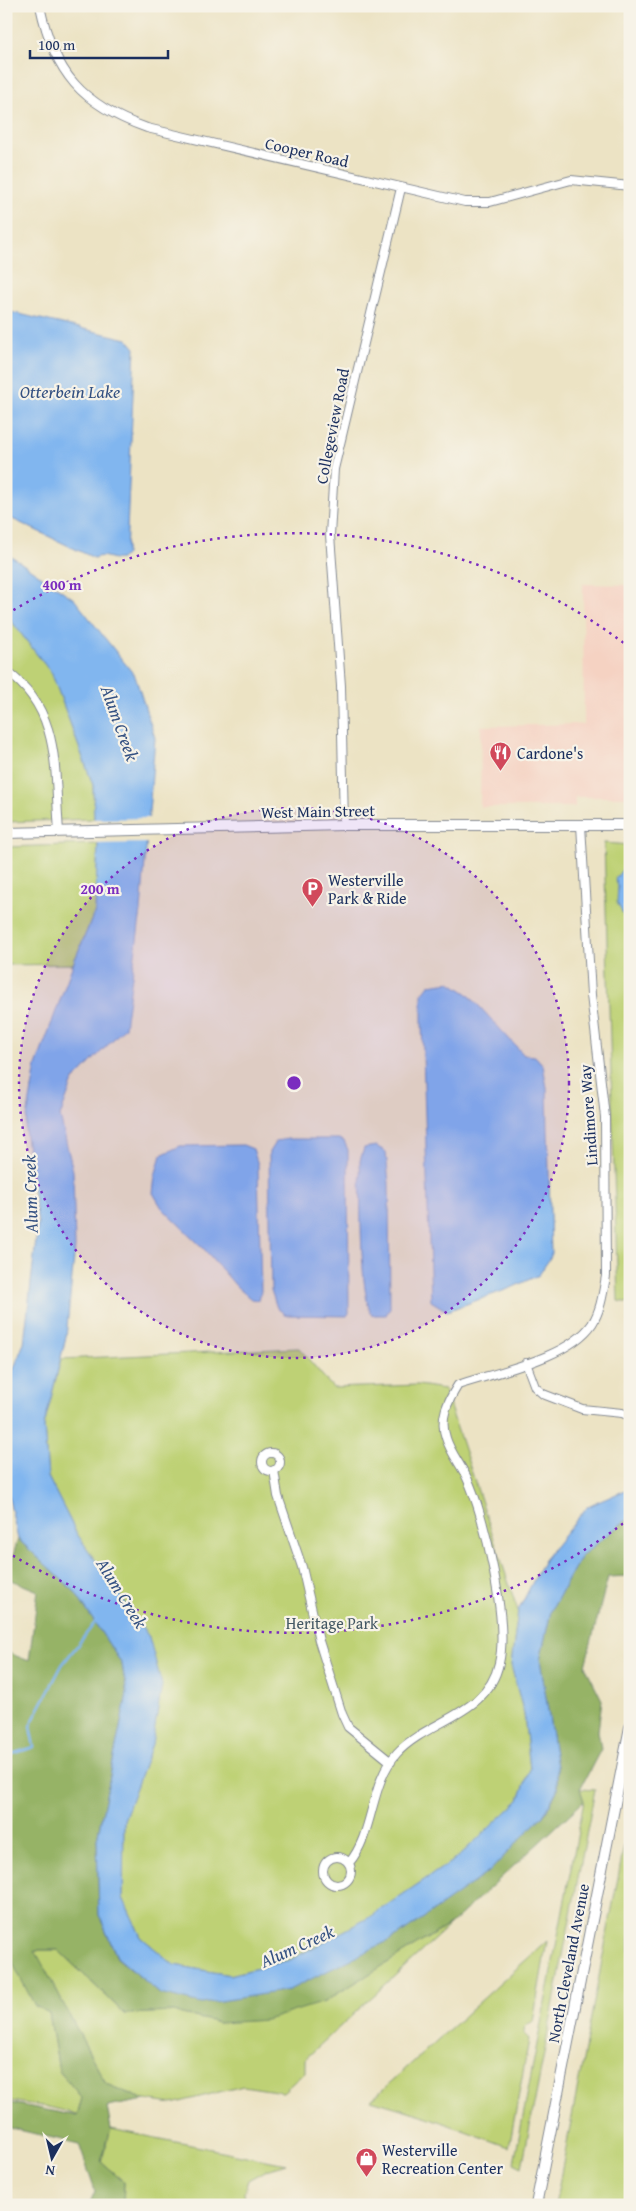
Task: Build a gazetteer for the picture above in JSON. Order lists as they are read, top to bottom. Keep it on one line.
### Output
{"streets":{"main road":["West Main Street","North Cleveland Avenue"],"street":["Cooper Road","Collegeview Road","Lindimore Way"]},"crossings":[["Cooper Road","Collegeview Road"],["Collegeview Road","West Main Street"],["West Main Street","Lindimore Way"]],"water":["Otterbein Lake","Alum Creek"],"parks":["Heritage Park"],"places":{"restaurant":["Cardone's"],"parking":["Westerville Park & Ride"],"shop":["Westerville Recreation Center"]},"scale_bar":"100 m","north":"bottom","rings":["400 m","200 m"]}
